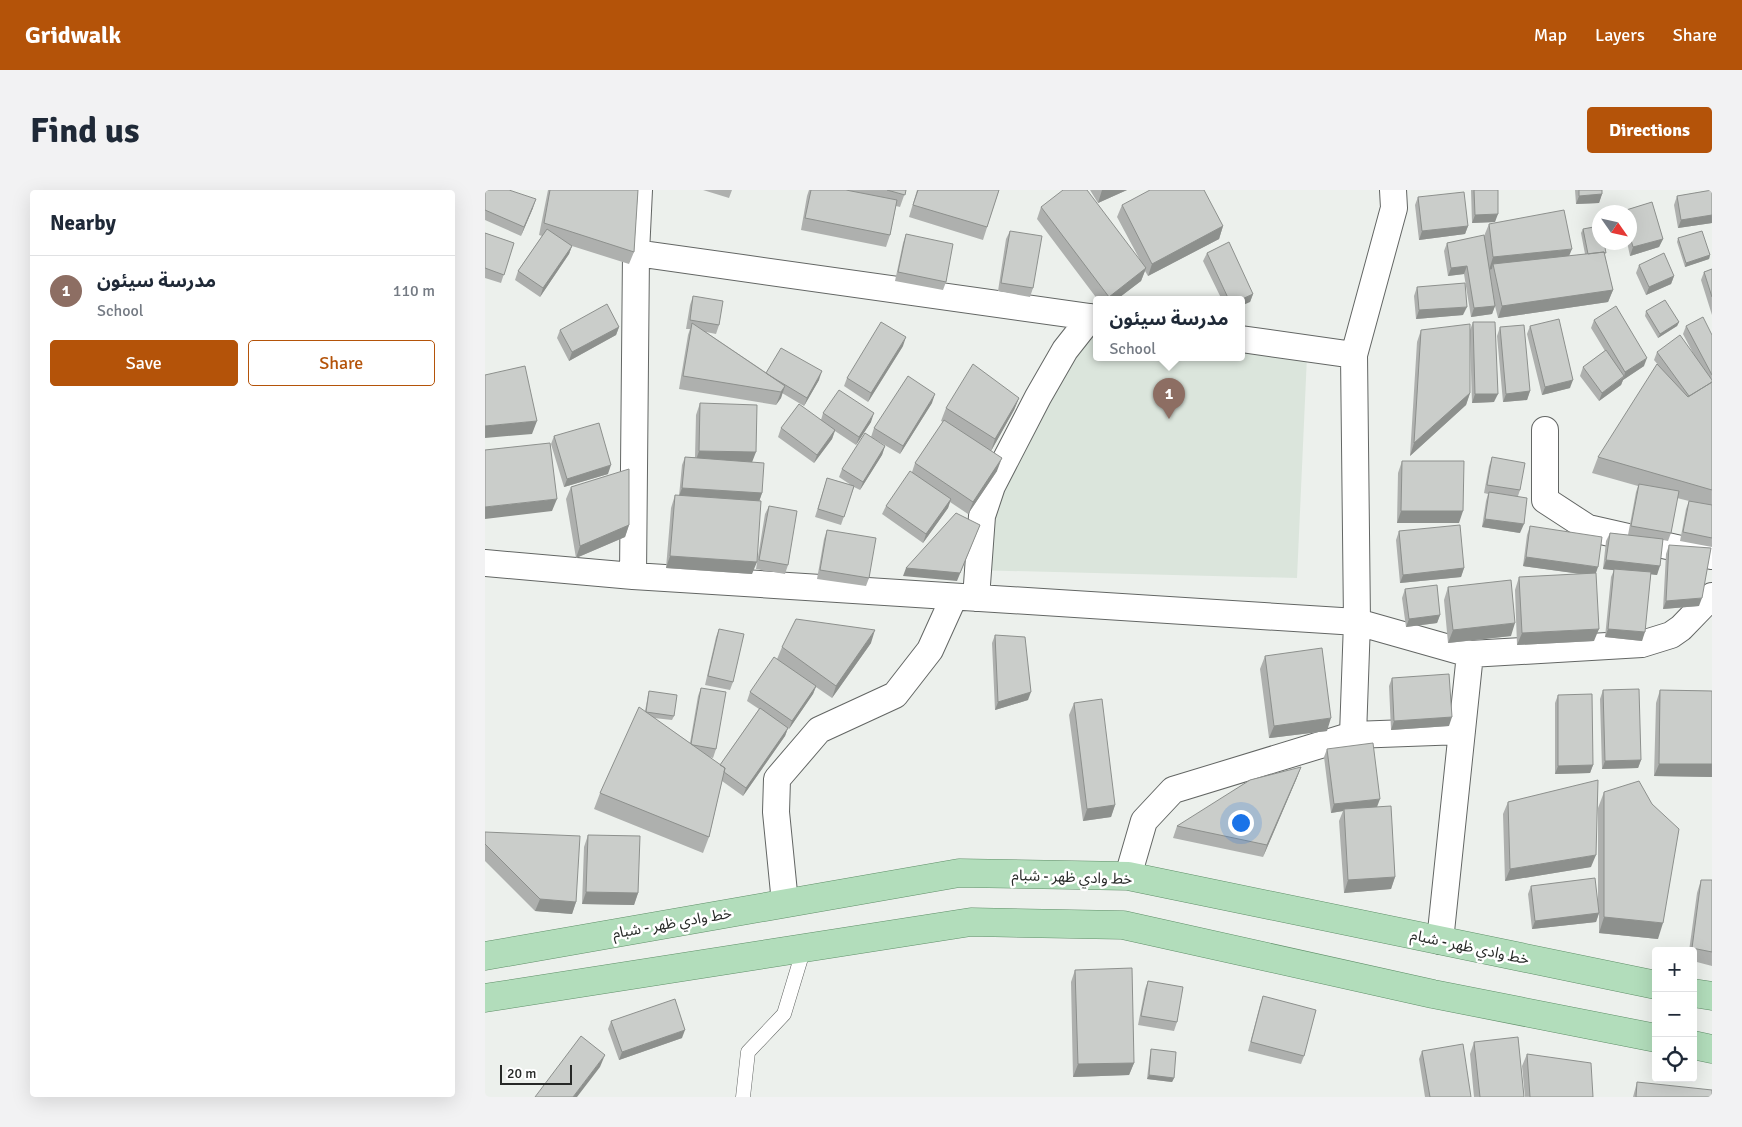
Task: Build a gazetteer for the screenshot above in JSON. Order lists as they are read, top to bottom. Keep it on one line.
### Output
{"streets":{"main road":["خط وادي ظهر - شبام"]},"scale_bar":"20 m","north":"bottom right","page":{"header":"Gridwalk","nav":["Map","Layers","Share"],"buttons":["Directions",["Save","Share"]],"title":"Find us","heading":"Nearby","list":[{"mark":"1","name":"مدرسة سيئون","note":"School","value":"110 m"}],"popup":["مدرسة سيئون","School"],"pins":"1","map_buttons":["+","−"],"scale":"20 m"}}
